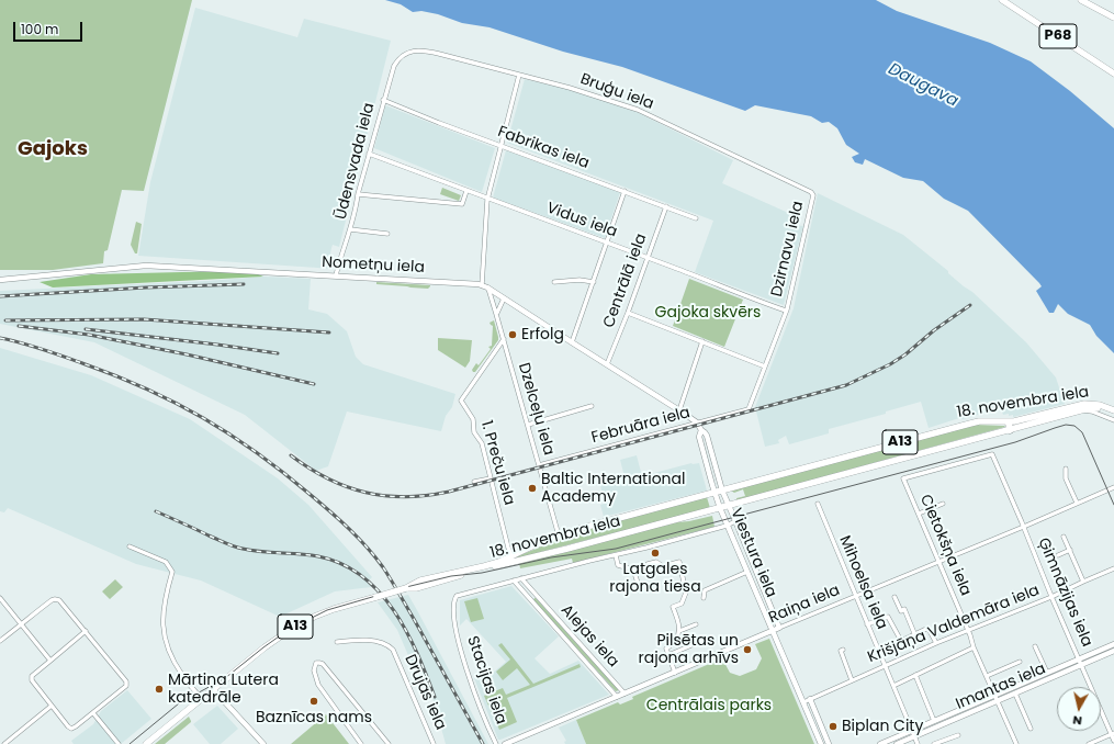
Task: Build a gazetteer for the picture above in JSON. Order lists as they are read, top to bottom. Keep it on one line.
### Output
{"streets":{"main road":["P68","18. novembra iela","A13"],"street":["Bruģu iela","Fabrikas iela","Ūdensvada iela","Vidus iela","Dzirnavu iela","Nometņu iela","Centrālā iela","Dzelceļu iela","Februāra iela","1. Preču iela","Cietokšņa iela","Viestura iela","Mihoelsa iela","Ģimnāzijas iela","Raiņa iela","Krišjāņa Valdemāra iela","Alejas iela","Stacijas iela","Imantas iela","Drujas iela"]},"crossings":[["Bruģu iela","Ūdensvada iela"],["Bruģu iela","Dzirnavu iela"],["Fabrikas iela","Ūdensvada iela"],["Fabrikas iela","Centrālā iela"],["Ūdensvada iela","Vidus iela"],["Ūdensvada iela","Nometņu iela"],["Vidus iela","Dzirnavu iela"],["Vidus iela","Centrālā iela"],["Dzirnavu iela","Februāra iela"],["Nometņu iela","Centrālā iela"],["Nometņu iela","18. novembra iela"],["Nometņu iela","Dzelceļu iela"],["Nometņu iela","Februāra iela"],["Nometņu iela","Viestura iela"],["18. novembra iela","Dzelceļu iela"],["18. novembra iela","A13"],["18. novembra iela","1. Preču iela"],["18. novembra iela","Viestura iela"],["18. novembra iela","Alejas iela"],["18. novembra iela","Stacijas iela"],["Dzelceļu iela","Februāra iela"],["Dzelceļu iela","1. Preču iela"],["Cietokšņa iela","Ģimnāzijas iela"],["Cietokšņa iela","Raiņa iela"],["Cietokšņa iela","Krišjāņa Valdemāra iela"],["Cietokšņa iela","Imantas iela"],["Viestura iela","Raiņa iela"],["Viestura iela","Krišjāņa Valdemāra iela"],["Mihoelsa iela","Raiņa iela"],["Mihoelsa iela","Krišjāņa Valdemāra iela"],["Mihoelsa iela","Imantas iela"],["Ģimnāzijas iela","Raiņa iela"],["Ģimnāzijas iela","Krišjāņa Valdemāra iela"],["Ģimnāzijas iela","Imantas iela"],["Raiņa iela","Alejas iela"]],"districts":["Gajoks"],"water":["Daugava"],"parks":["Gajoka skvērs","Centrālais parks"],"places":["Erfolg","Baltic International Academy","Latgales rajona tiesa","Pilsētas un rajona arhīvs","Mārtiņa Lutera katedrāle","Baznīcas nams","Biplan City"],"scale_bar":"100 m","north":"bottom"}
